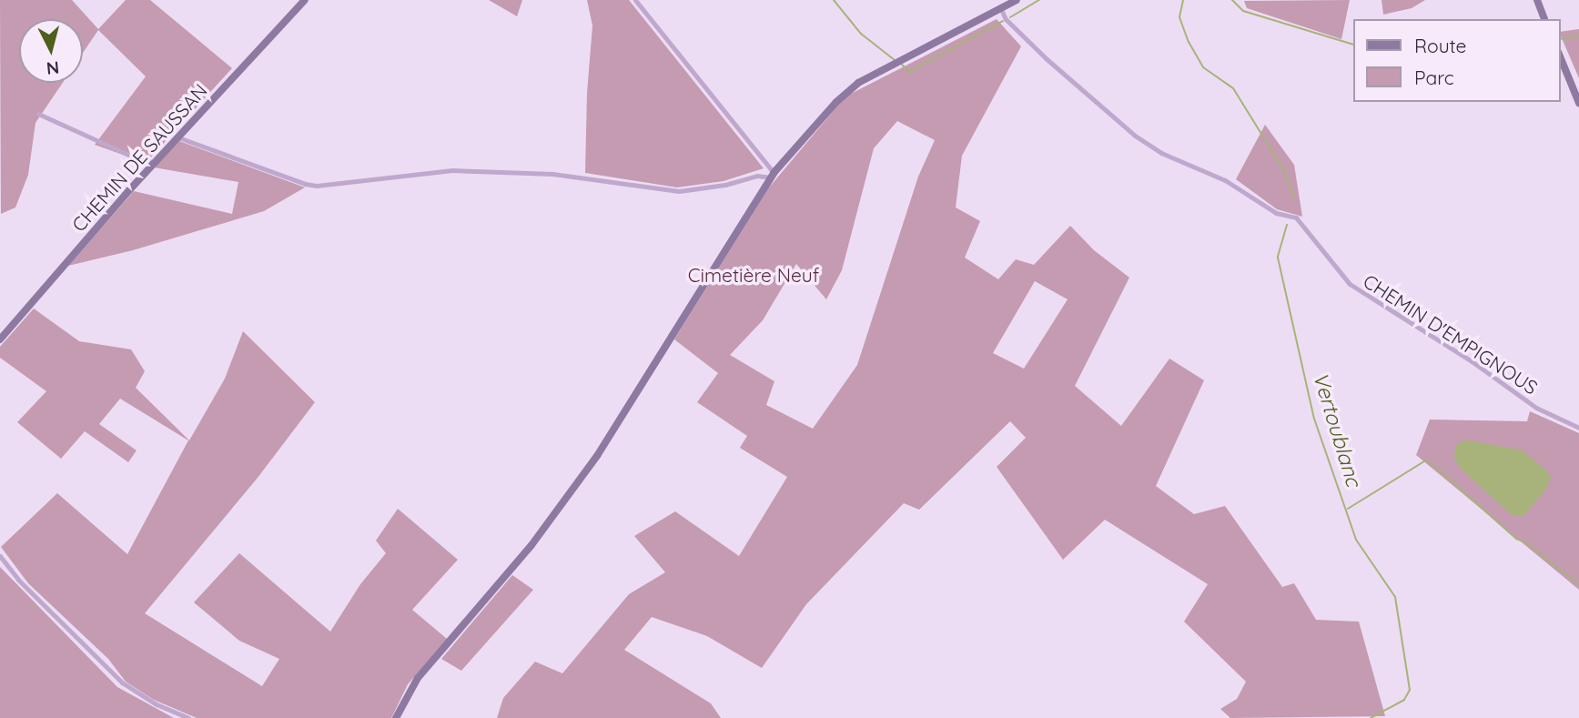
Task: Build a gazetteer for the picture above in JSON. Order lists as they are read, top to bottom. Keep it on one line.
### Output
{"streets":{"street":["CHEMIN DE SAUSSAN","CHEMIN D'EMPIGNOUS"]},"water":["Vertoublanc"],"parks":["Cimetière Neuf"],"legend":["Route","Parc"],"north":"bottom"}
